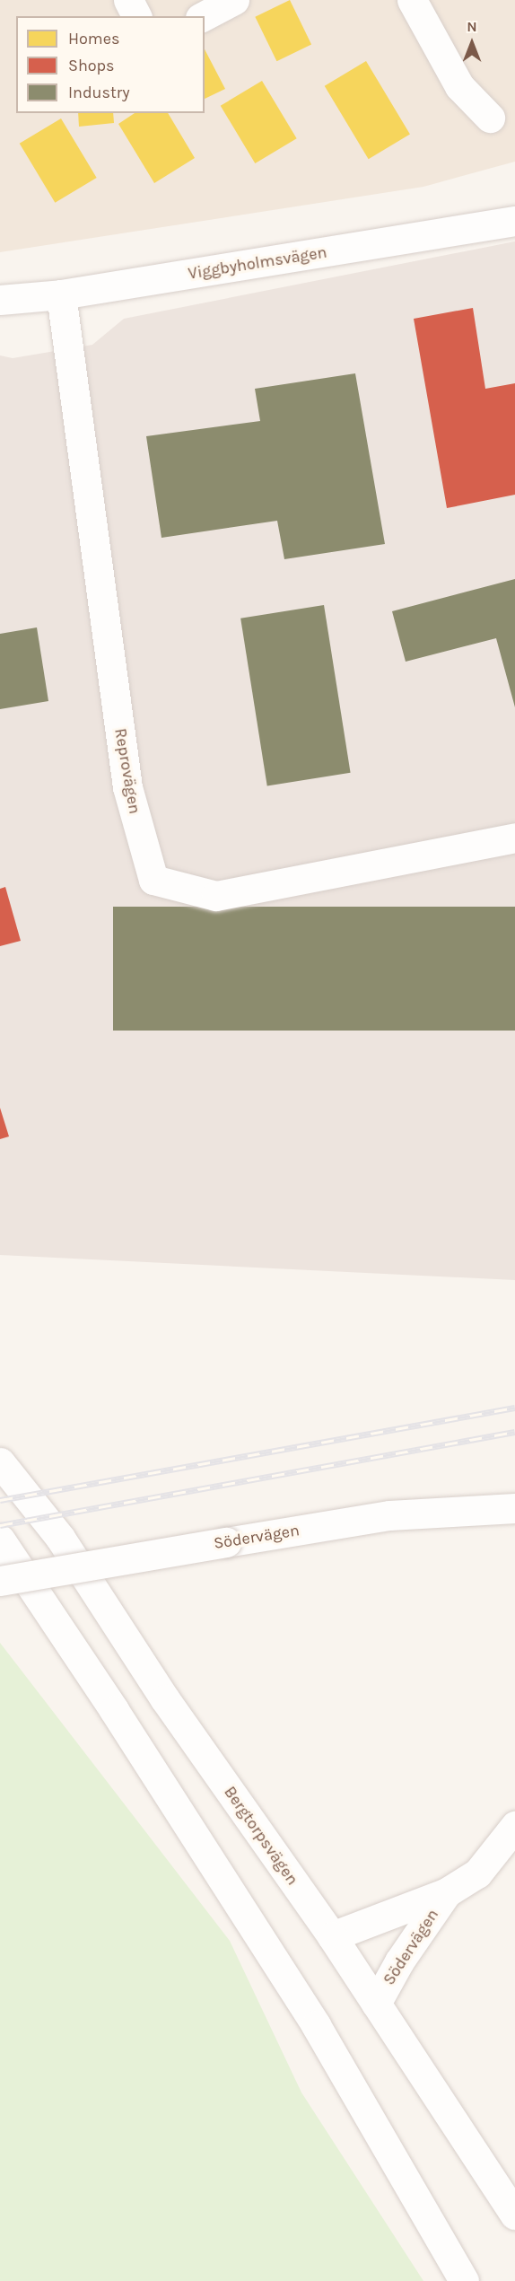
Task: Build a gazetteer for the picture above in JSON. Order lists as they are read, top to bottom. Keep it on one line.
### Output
{"streets":{"street":["Viggbyholmsvägen","Reprovägen","Södervägen","Bergtorpsvägen"]},"crossings":[["Viggbyholmsvägen","Reprovägen"],["Södervägen","Bergtorpsvägen"]],"legend":["Homes","Shops","Industry"],"north":"top"}
